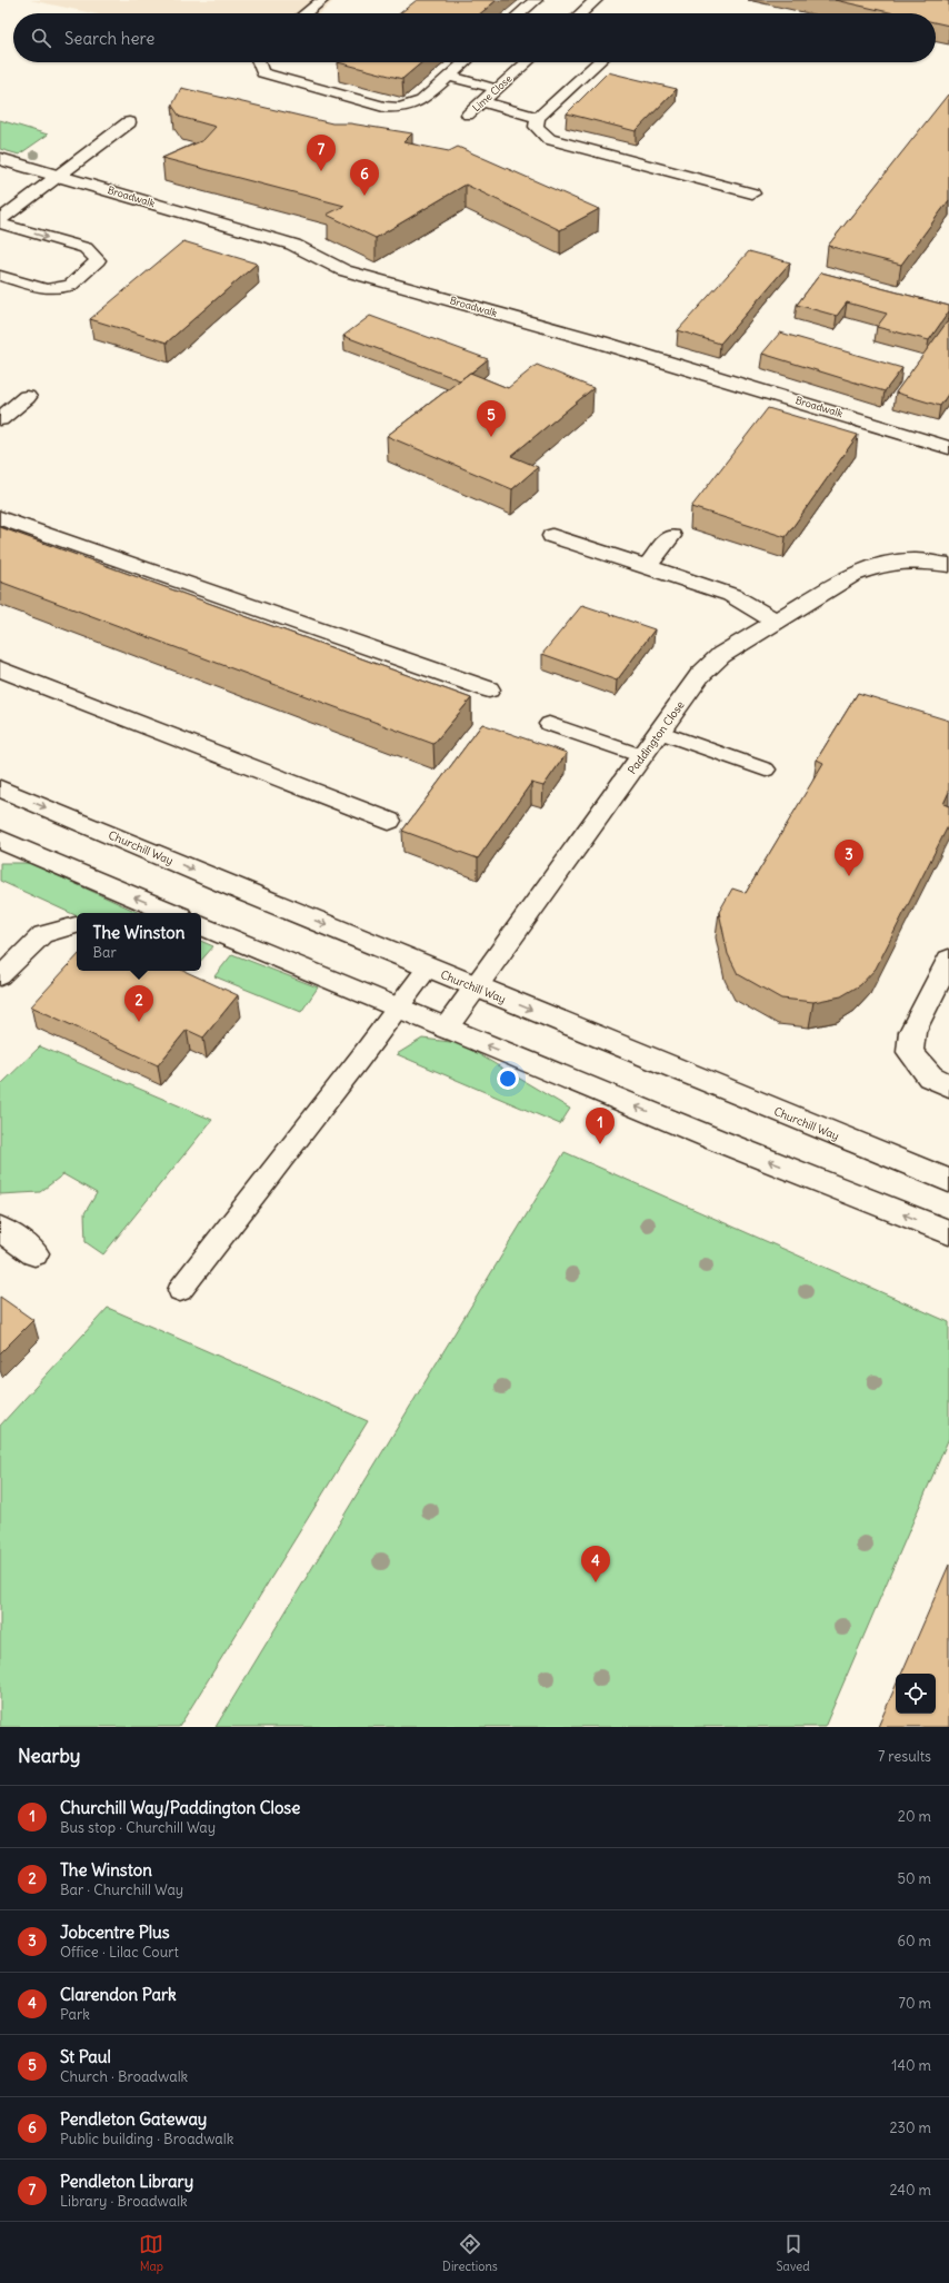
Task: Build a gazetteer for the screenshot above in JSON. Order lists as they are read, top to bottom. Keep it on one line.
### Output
{"streets":{"street":["Broadwalk","Paddington Close","Churchill Way"],"lane":["Lime Close"]},"crossings":[["Paddington Close","Churchill Way"]],"page":{"search":"Search here","pins":["7","6","5","3","2","1","4"],"popup":["The Winston","Bar"],"heading":["Nearby","7 results"],"list":[{"mark":"1","name":"Churchill Way/Paddington Close","note":"Bus stop · Churchill Way","value":"20 m"},{"mark":"2","name":"The Winston","note":"Bar · Churchill Way","value":"50 m"},{"mark":"3","name":"Jobcentre Plus","note":"Office · Lilac Court","value":"60 m"},{"mark":"4","name":"Clarendon Park","note":"Park","value":"70 m"},{"mark":"5","name":"St Paul","note":"Church · Broadwalk","value":"140 m"},{"mark":"6","name":"Pendleton Gateway","note":"Public building · Broadwalk","value":"230 m"},{"mark":"7","name":"Pendleton Library","note":"Library · Broadwalk","value":"240 m"}],"nav":["Map","Directions","Saved"]}}
